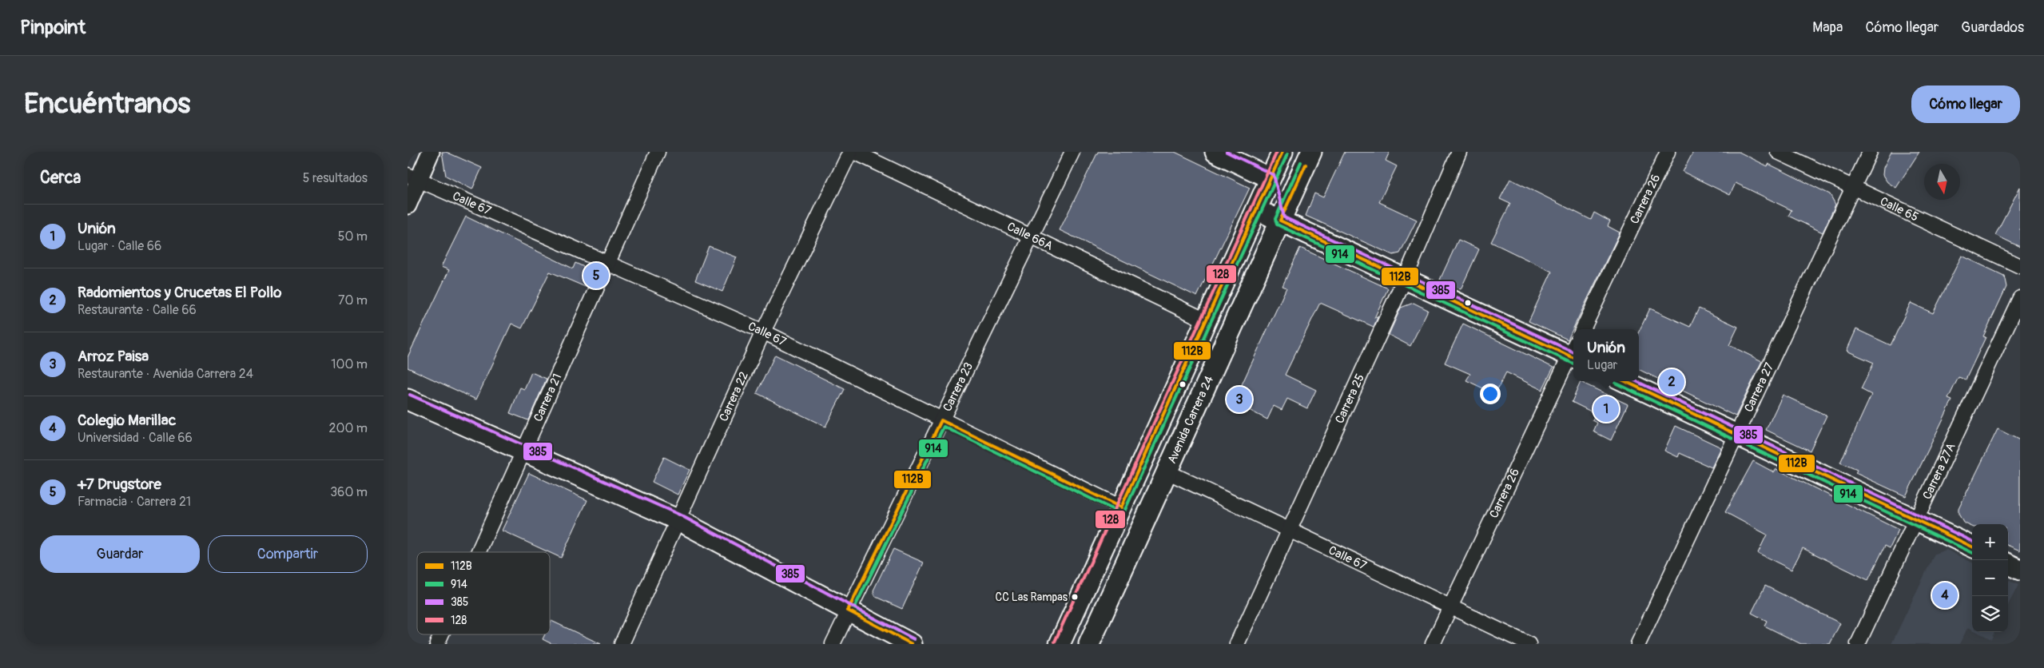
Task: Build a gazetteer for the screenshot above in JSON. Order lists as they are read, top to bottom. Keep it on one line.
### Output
{"streets":{"main road":["Avenida Carrera 24"],"street":["Carrera 26","Calle 67","Calle 65","Calle 66A","Carrera 23","Carrera 27","Carrera 22","Carrera 21","Carrera 25","Carrera 27A"]},"crossings":[["Carrera 26","Calle 67"],["Calle 67","Carrera 23"],["Calle 67","Carrera 22"],["Calle 67","Carrera 21"],["Calle 67","Carrera 25"],["Calle 67","Avenida Carrera 24"],["Calle 65","Carrera 27"],["Calle 66A","Carrera 23"]],"places":["CC Las Rampas"],"lines":["transit line 112B","transit line 385","transit line 128","transit line 914"],"legend":["112B","914","385","128"],"north":"bottom","page":{"header":"Pinpoint","nav":["Mapa","Cómo llegar","Guardados"],"buttons":["Cómo llegar",["Guardar","Compartir"]],"title":"Encuéntranos","heading":["Cerca","5 resultados"],"list":[{"mark":"1","name":"Unión","note":"Lugar · Calle 66","value":"50 m"},{"mark":"2","name":"Radomientos y Crucetas El Pollo","note":"Restaurante · Calle 66","value":"70 m"},{"mark":"3","name":"Arroz Paisa","note":"Restaurante · Avenida Carrera 24","value":"100 m"},{"mark":"4","name":"Colegio Marillac","note":"Universidad · Calle 66","value":"200 m"},{"mark":"5","name":"+7 Drugstore","note":"Farmacia · Carrera 21","value":"360 m"}],"pins":["5","2","3","1","4"],"popup":["Unión","Lugar"],"map_buttons":["+","−"]}}
